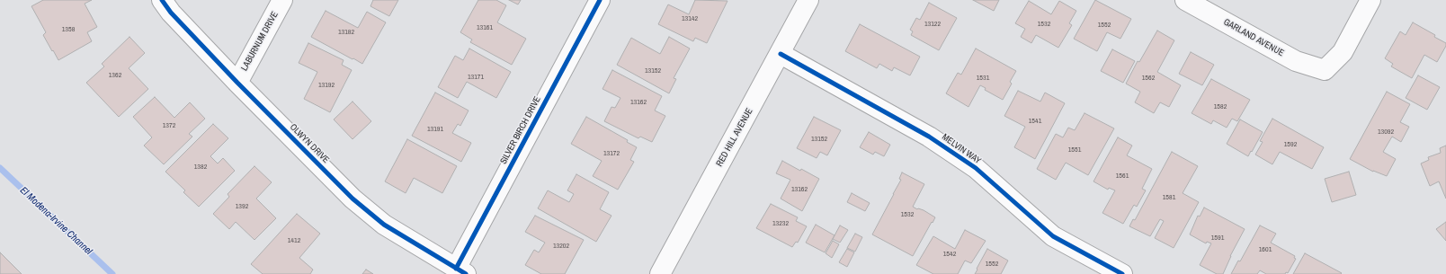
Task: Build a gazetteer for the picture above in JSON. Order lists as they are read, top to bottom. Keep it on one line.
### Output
{"streets":{"street":["GARLAND AVENUE","LABURNUM DRIVE","SILVER BIRCH DRIVE","RED HILL AVENUE","OLWYN DRIVE","MELVIN WAY"]},"crossings":[["LABURNUM DRIVE","OLWYN DRIVE"],["SILVER BIRCH DRIVE","OLWYN DRIVE"],["RED HILL AVENUE","MELVIN WAY"]],"water":["El Modena-Irvine Channel"],"house_numbers":["13142","13122","1532","1552","13161","1358","13182","13152","1362","13171","1531","1562","13192","13162","1582","1541","1372","13191","13092","13152","1592","1551","13172","1382","1561","13162","1581","1392","1532","13232","1591","1412","13202","1601","1542","1552"]}
